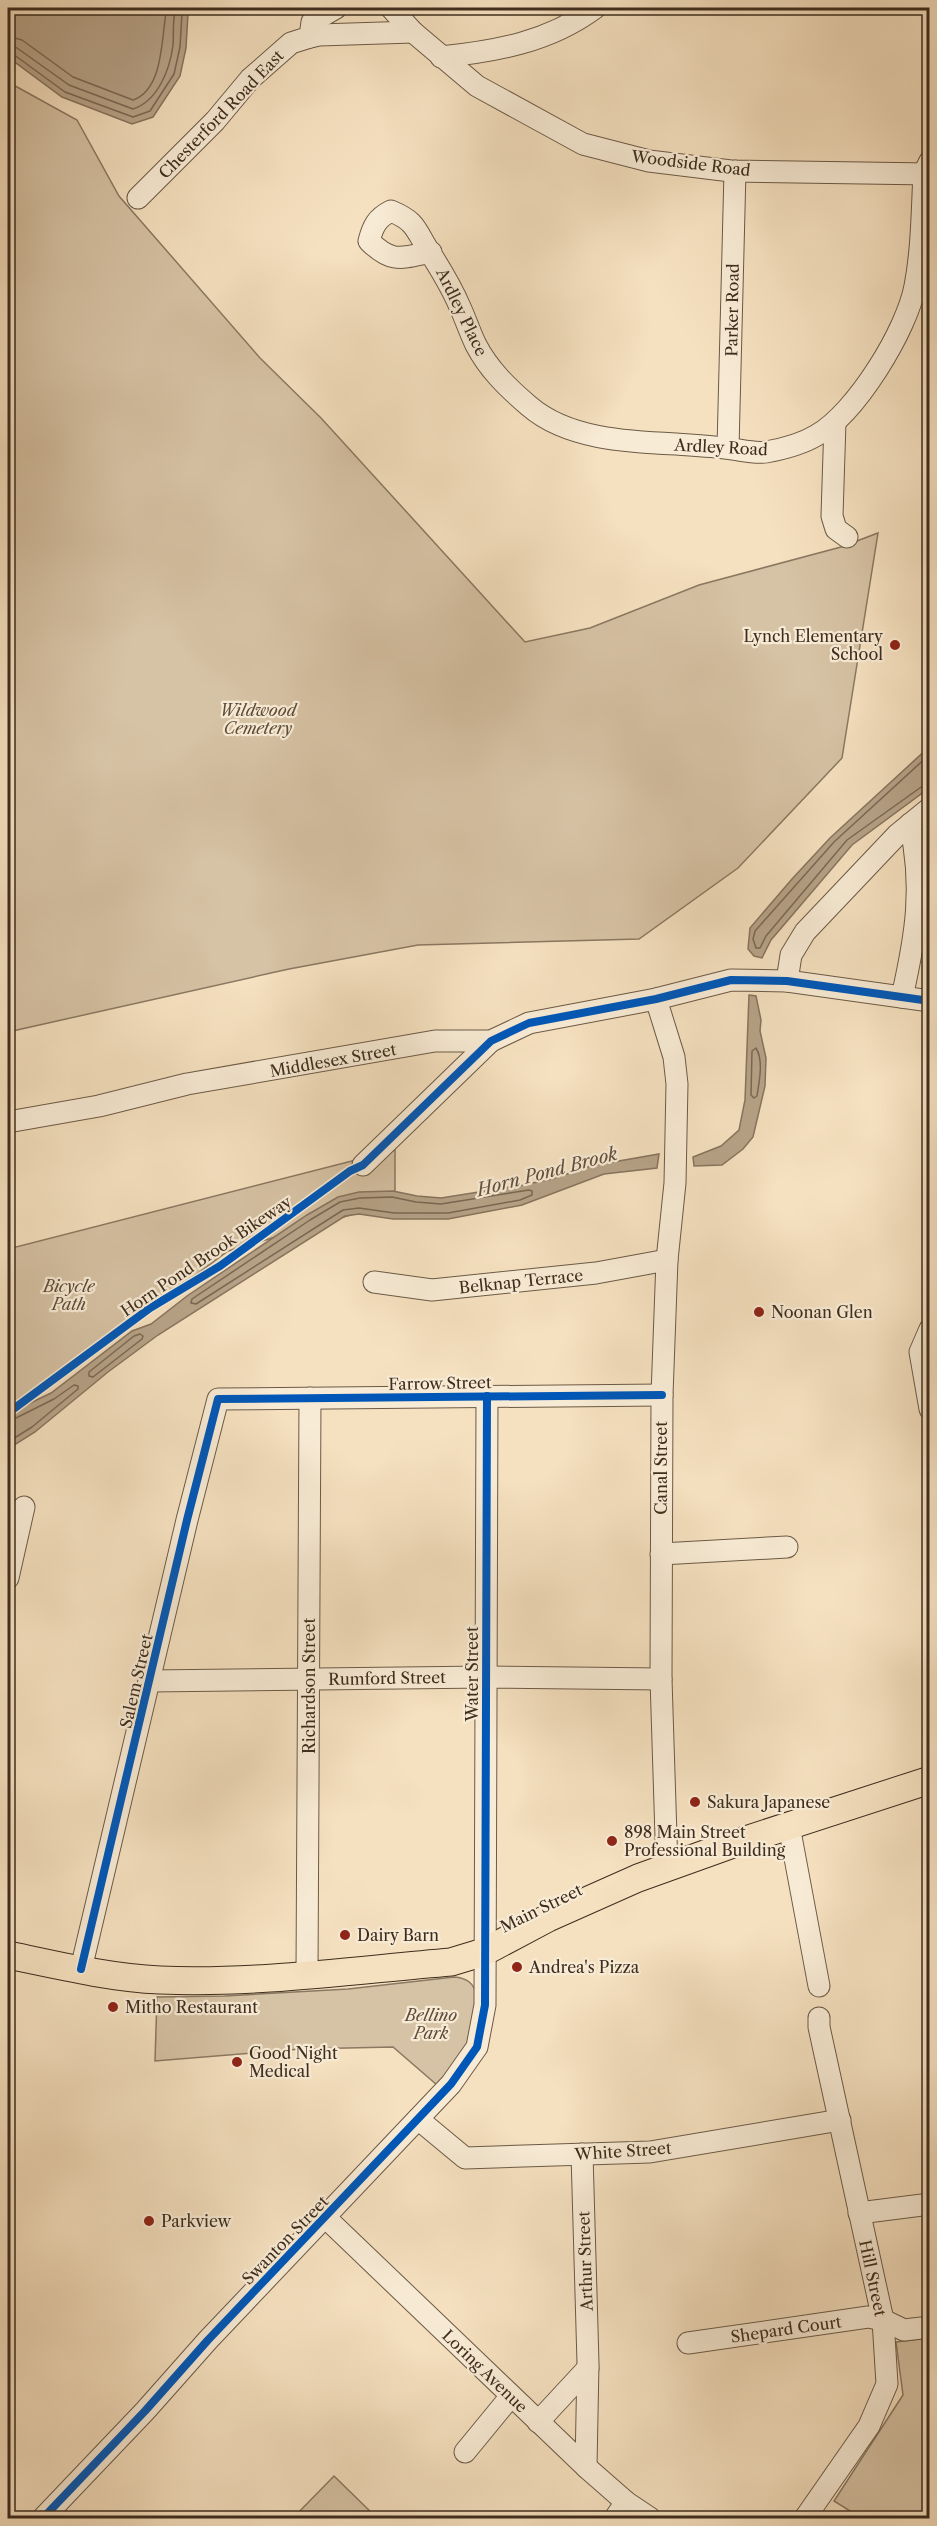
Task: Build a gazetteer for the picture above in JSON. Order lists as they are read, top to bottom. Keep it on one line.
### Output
{"streets":{"main road":["Main Street"],"street":["Chesterford Road East","Woodside Road","Parker Road","Ardley Place","Ardley Road","Middlesex Street","Belknap Terrace","Farrow Street","Canal Street","Water Street","Rumford Street","Salem Street","Richardson Street","White Street","Swanton Street","Arthur Street","Hill Street","Shepard Court","Loring Avenue"],"cycle path":["Horn Pond Brook Bikeway"]},"crossings":[["Chesterford Road East","Woodside Road"],["Woodside Road","Parker Road"],["Woodside Road","Ardley Road"],["Parker Road","Ardley Road"],["Ardley Place","Ardley Road"],["Middlesex Street","Canal Street"],["Belknap Terrace","Canal Street"],["Farrow Street","Canal Street"],["Farrow Street","Water Street"],["Farrow Street","Salem Street"],["Farrow Street","Richardson Street"],["Canal Street","Rumford Street"],["Canal Street","Main Street"],["Water Street","Rumford Street"],["Water Street","Main Street"],["Water Street","Swanton Street"],["Rumford Street","Salem Street"],["Rumford Street","Richardson Street"],["Salem Street","Main Street"],["Richardson Street","Main Street"],["Main Street","Swanton Street"],["White Street","Swanton Street"],["White Street","Arthur Street"],["White Street","Hill Street"],["Swanton Street","Loring Avenue"],["Arthur Street","Loring Avenue"],["Hill Street","Shepard Court"]],"water":["Horn Pond Brook"],"parks":["Wildwood Cemetery","Bicycle Path","Bellino Park"],"places":["Lynch Elementary School","Noonan Glen","Sakura Japanese","898 Main Street Professional Building","Dairy Barn","Andrea's Pizza","Mitho Restaurant","Good Night Medical","Parkview"]}
